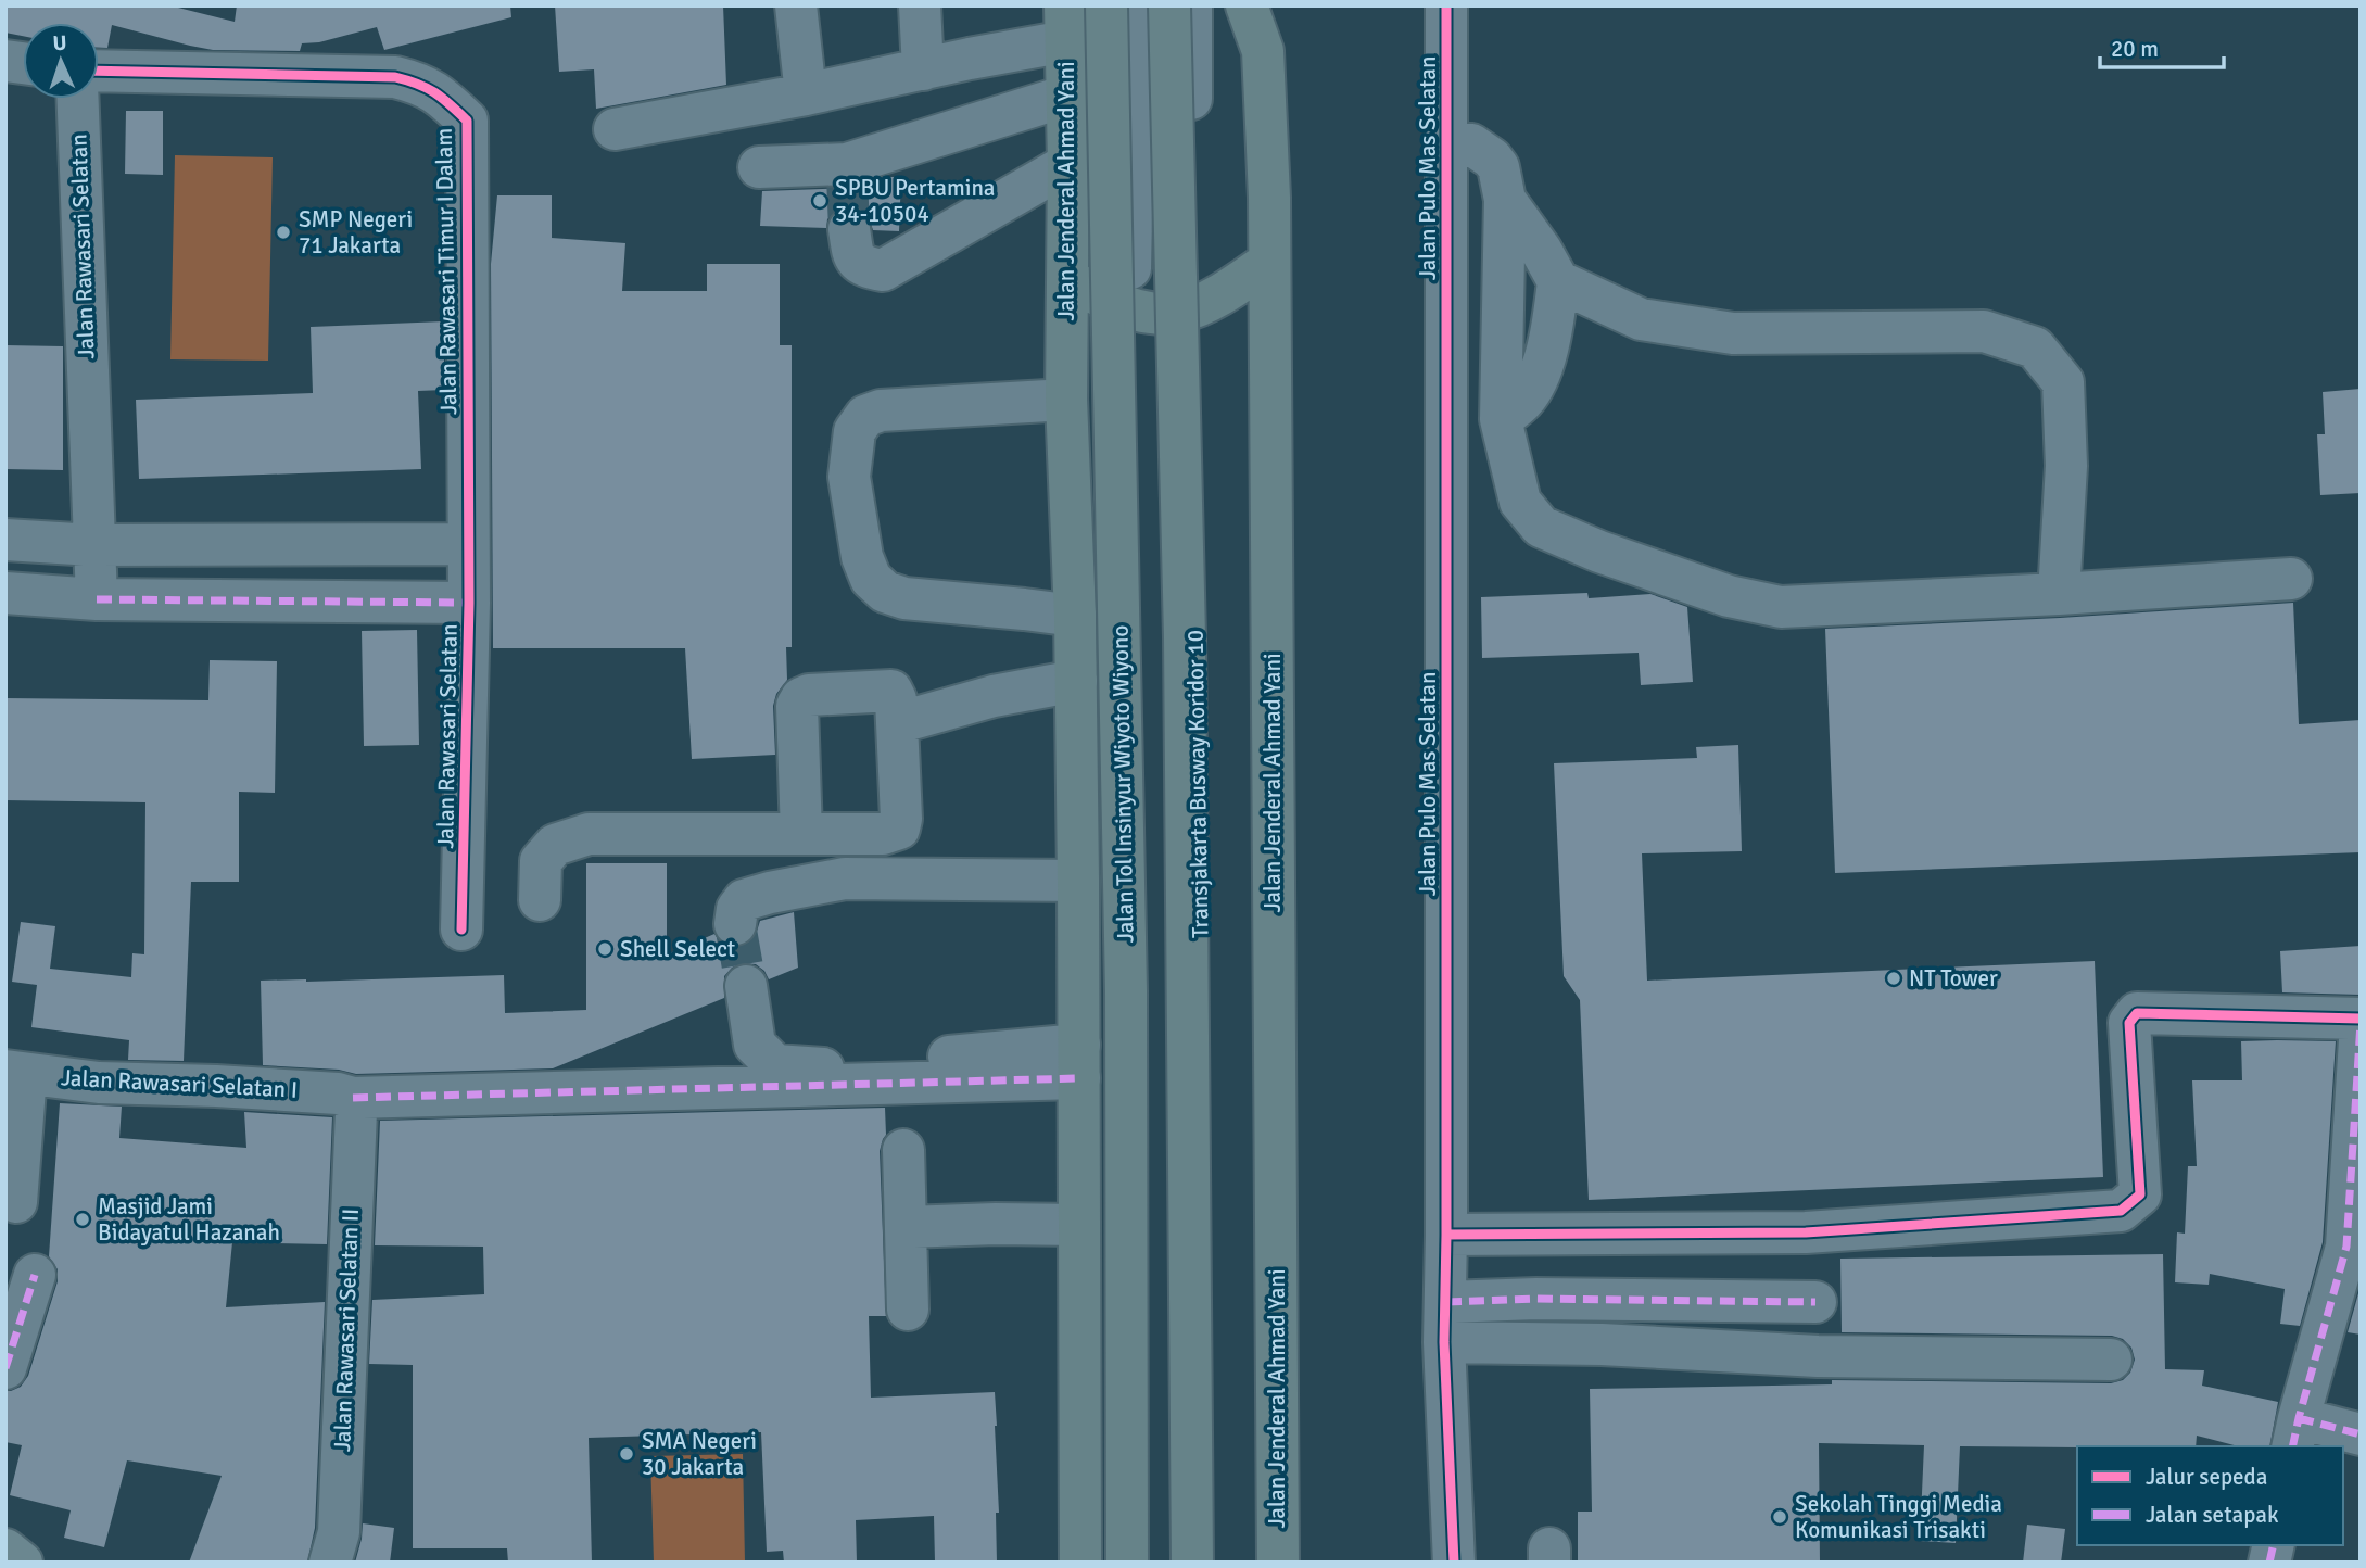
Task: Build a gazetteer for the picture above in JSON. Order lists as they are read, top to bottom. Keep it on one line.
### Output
{"streets":{"highway":["Jalan Jenderal Ahmad Yani","Jalan Tol Insinyur Wiyoto Wiyono"],"street":["Jalan Pulo Mas Selatan","Jalan Rawasari Selatan","Jalan Rawasari Timur I Dalam","Transjakarta Busway Koridor 10","Jalan Rawasari Selatan I","Jalan Rawasari Selatan II"]},"crossings":[["Jalan Jenderal Ahmad Yani","Jalan Rawasari Selatan I"],["Jalan Rawasari Selatan","Jalan Rawasari Timur I Dalam"],["Jalan Rawasari Selatan I","Jalan Rawasari Selatan II"]],"places":["SPBU Pertamina 34-10504","SMP Negeri 71 Jakarta","Shell Select","NT Tower","Masjid Jami Bidayatul Hazanah","SMA Negeri 30 Jakarta","Sekolah Tinggi Media Komunikasi Trisakti"],"legend":["Jalur sepeda","Jalan setapak"],"scale_bar":"20 m","north":"top"}
